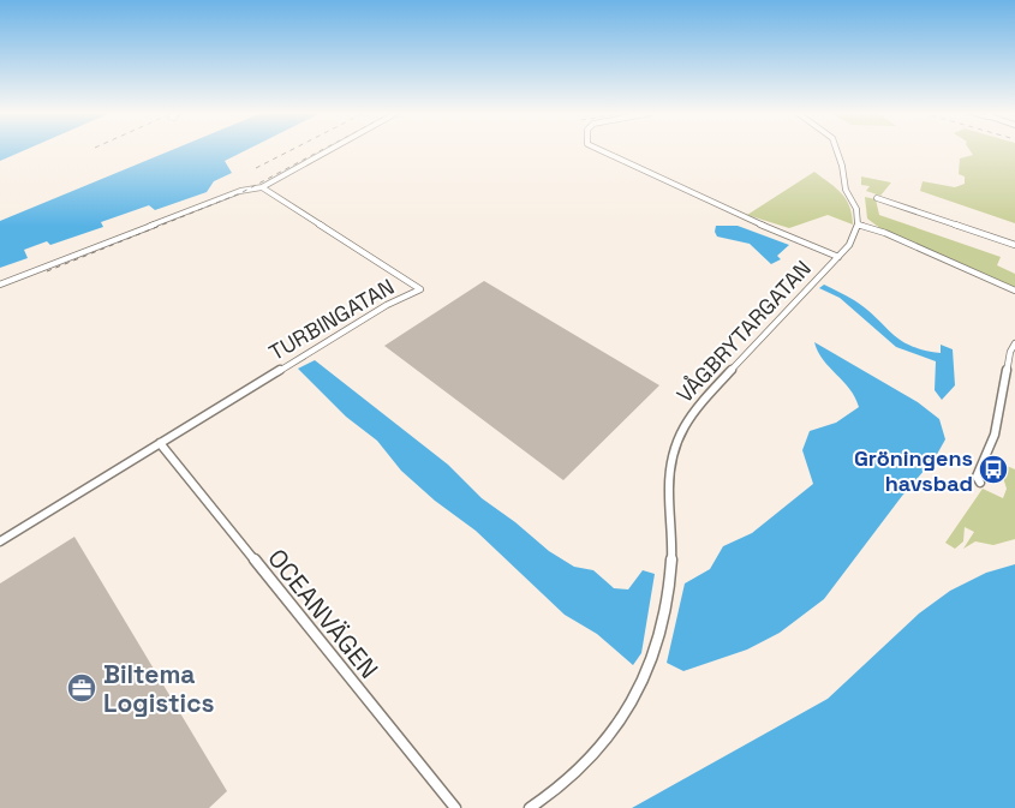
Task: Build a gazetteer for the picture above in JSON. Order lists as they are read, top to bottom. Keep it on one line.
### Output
{"streets":{"street":["TURBINGATAN","VÅGBRYTARGATAN","OCEANVÄGEN"]},"crossings":[["TURBINGATAN","OCEANVÄGEN"]],"places":{"bus stop":["Gröningens havsbad"],"office":["Biltema Logistics"]}}
